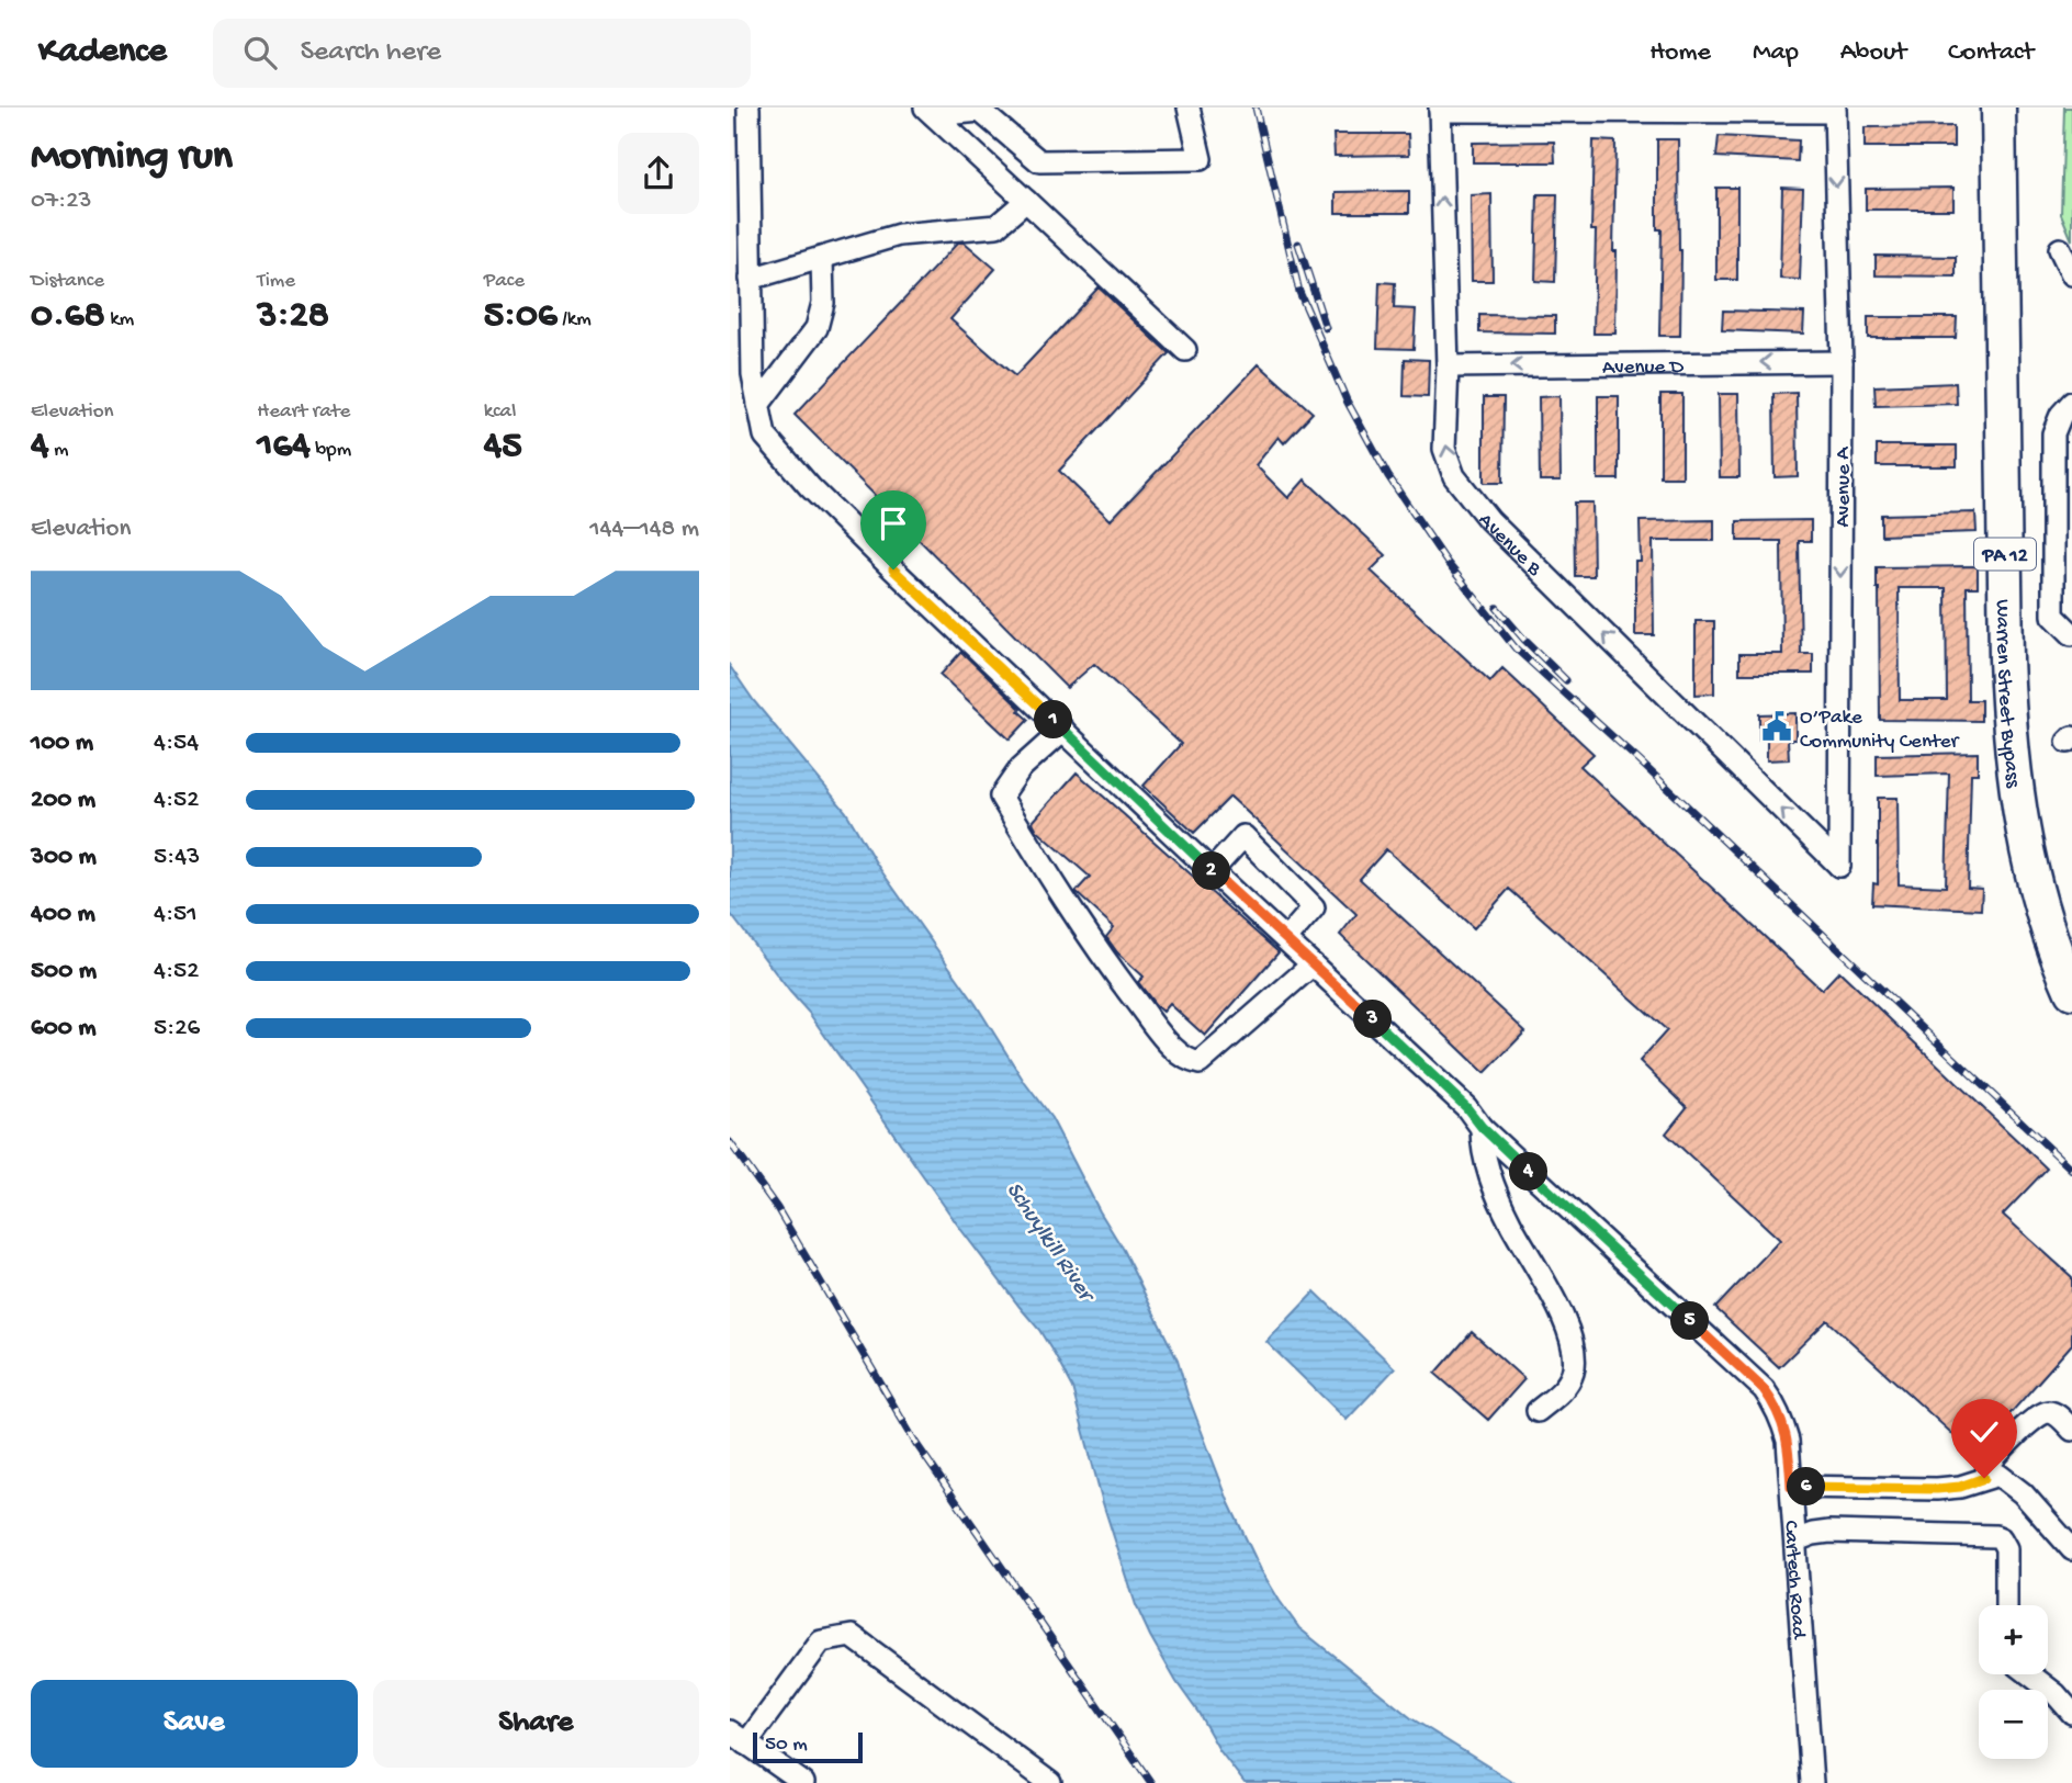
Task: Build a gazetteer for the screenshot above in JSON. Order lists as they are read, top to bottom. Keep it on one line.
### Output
{"streets":{"highway":["PA 12","Warren Street Bypass"],"street":["Avenue D","Avenue A","Avenue B","Cartech Road"]},"crossings":[["Avenue D","Avenue A"],["Avenue D","Avenue B"],["Avenue A","Avenue B"]],"one_way":["Avenue D","Avenue A","Avenue B"],"water":["Schuylkill River"],"places":{"public building":["O’Pake Community Center"]},"scale_bar":"50 m","page":{"header":"Kadence","search":"Search here","nav":["Home","Map","About","Contact"],"heading":["Morning run","07:23"],"stats":[["Distance","0.68 km"],["Time","3:28"],["Pace","5:06 /km"],["Elevation","4 m"],["Heart rate","164 bpm"],["kcal","45"]],"chart":["Elevation","144–148 m"],"pins":["1","2","3","4","5","6"],"list":[{"name":"100 m","note":"4:54"},{"name":"200 m","note":"4:52"},{"name":"300 m","note":"5:43"},{"name":"400 m","note":"4:51"},{"name":"500 m","note":"4:52"},{"name":"600 m","note":"5:26"}],"map_buttons":["+","−"],"buttons":["Save","Share"],"scale":"50 m"}}
